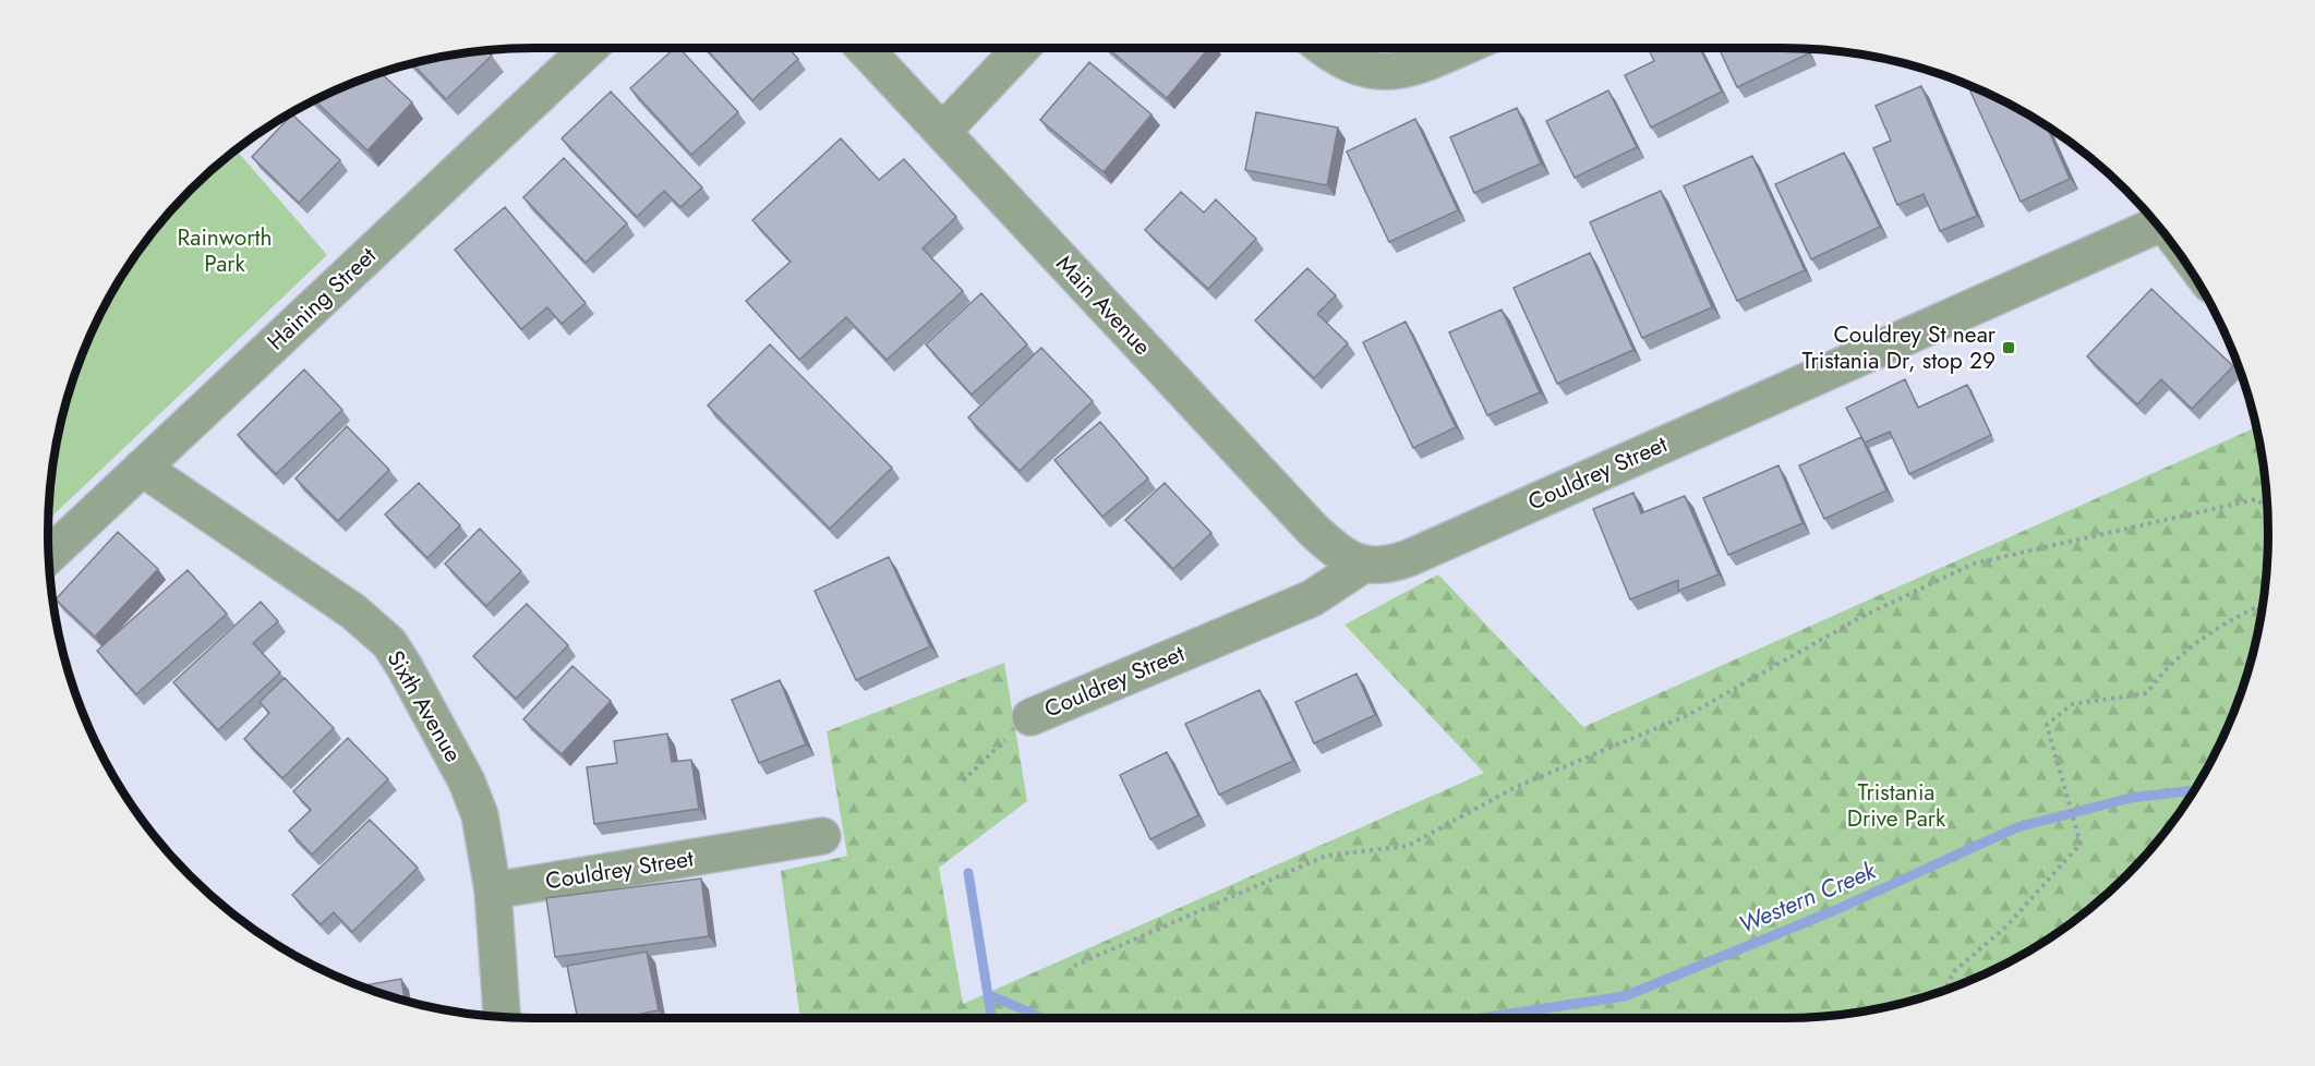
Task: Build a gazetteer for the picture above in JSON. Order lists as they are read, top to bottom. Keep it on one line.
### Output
{"streets":{"street":["Haining Street","Main Avenue","Couldrey Street","Sixth Avenue"]},"crossings":[["Haining Street","Sixth Avenue"],["Main Avenue","Couldrey Street"],["Couldrey Street","Sixth Avenue"]],"water":["Western Creek"],"parks":["Rainworth Park","Tristania Drive Park"],"places":{"transit":["Couldrey St near Tristania Dr, stop 29"]}}
